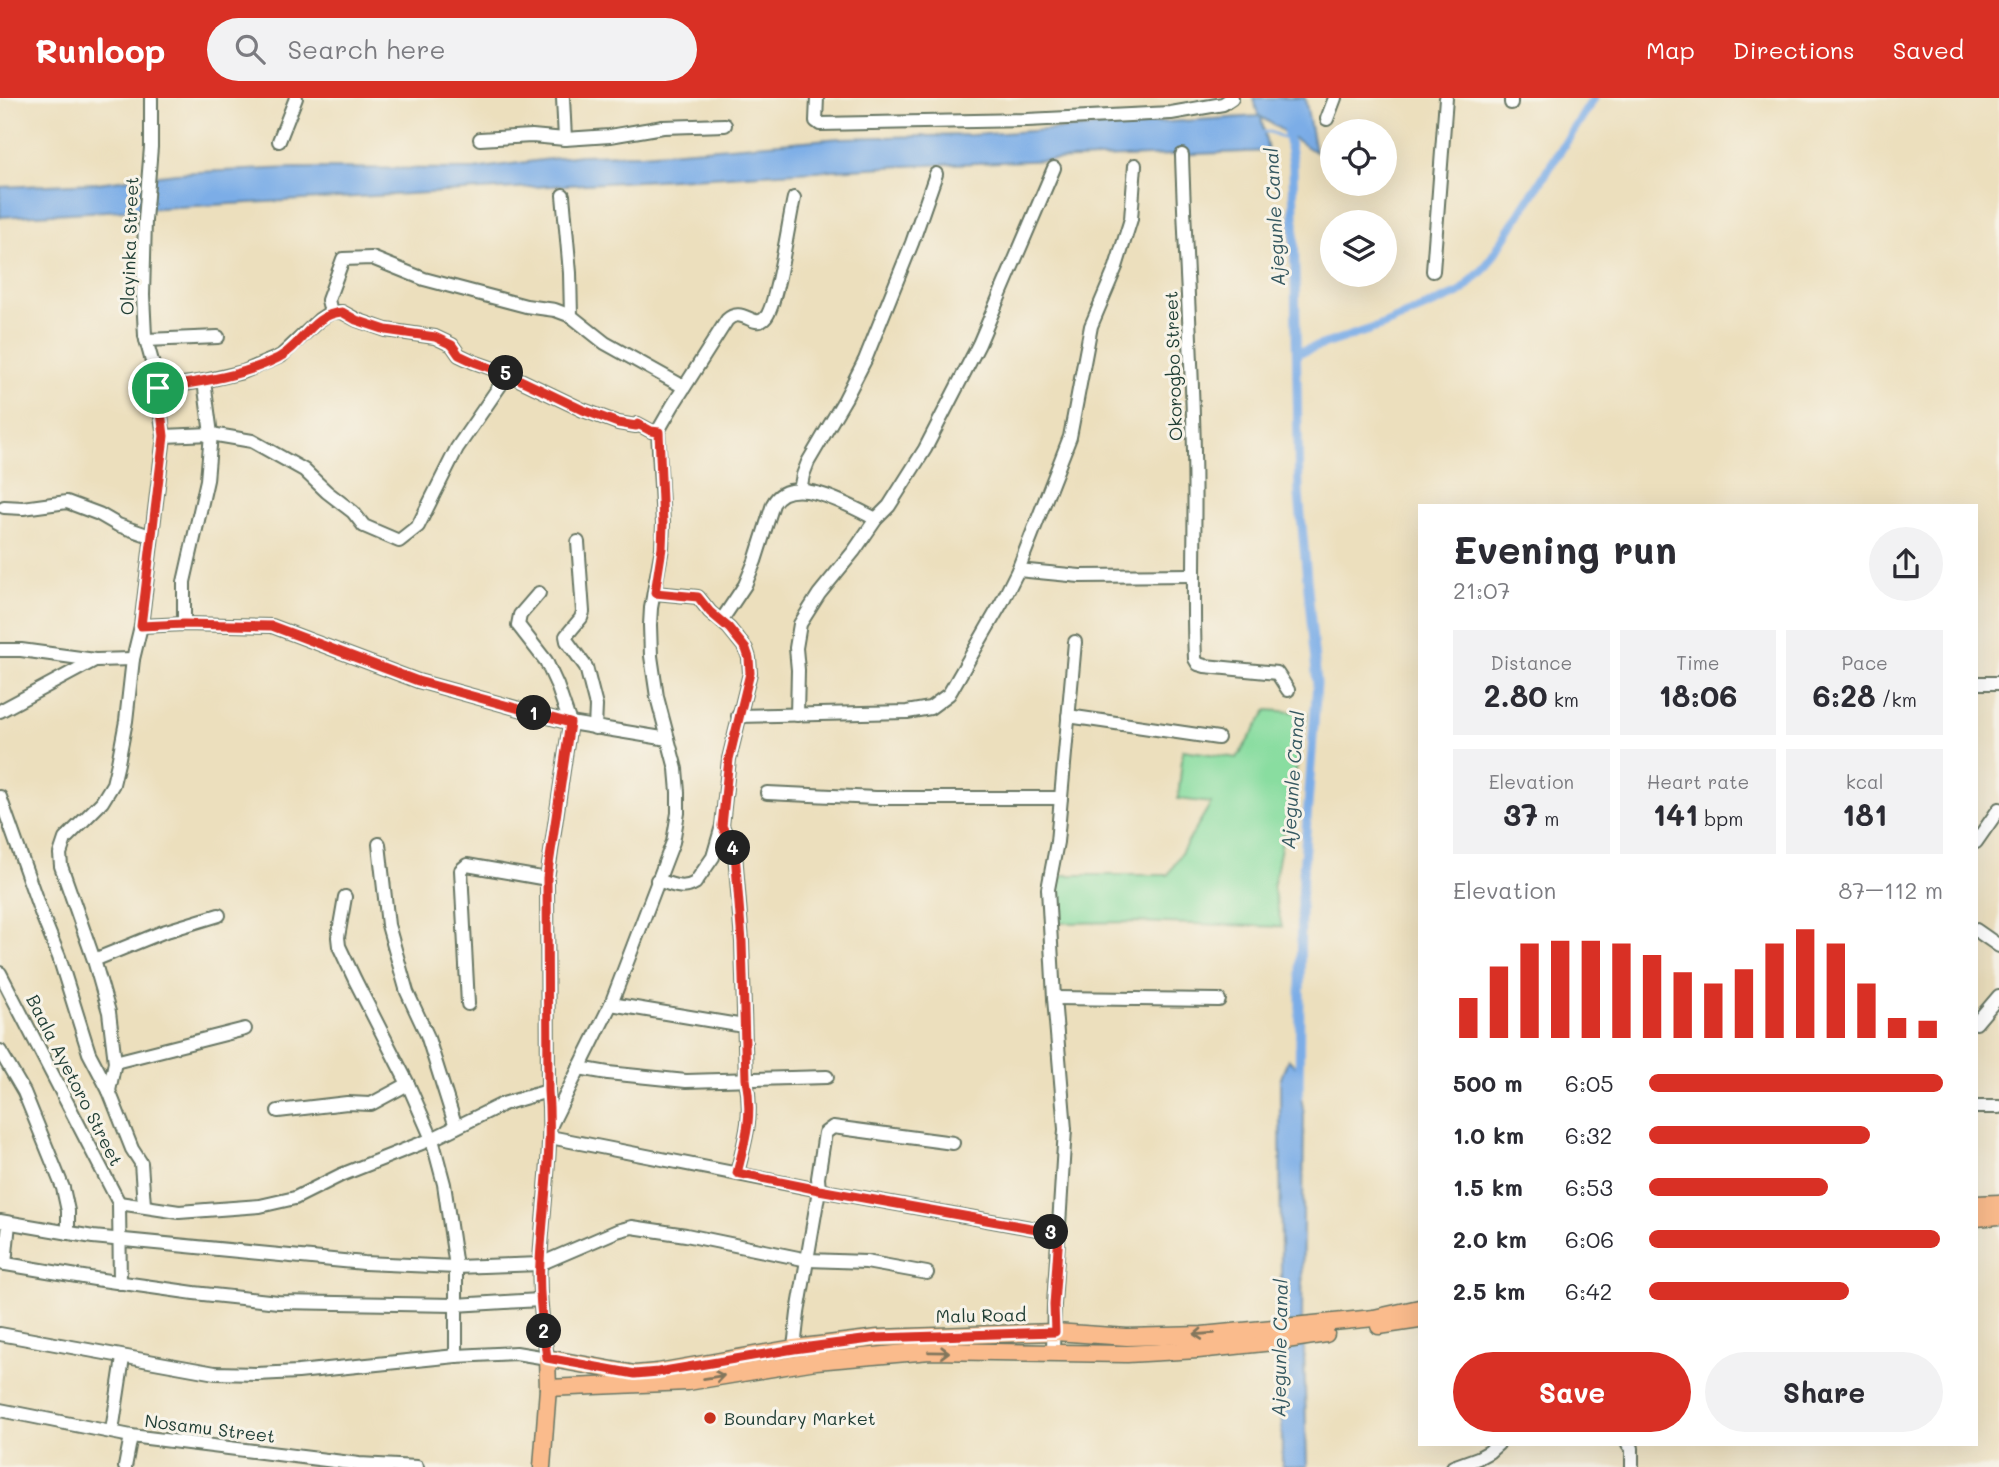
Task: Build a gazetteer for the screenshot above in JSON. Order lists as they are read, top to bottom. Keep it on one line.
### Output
{"streets":{"main road":["Malu Road"],"street":["Olayinka Street","Okorogbo Street","Baala Ayetoro Street","Nosamu Street"]},"water":["Ajegunle Canal"],"places":["Boundary Market"],"page":{"header":"Runloop","search":"Search here","nav":["Map","Directions","Saved"],"pins":["5","1","4","3","2"],"heading":["Evening run","21:07"],"stats":[["Distance","2.80 km"],["Time","18:06"],["Pace","6:28 /km"],["Elevation","37 m"],["Heart rate","141 bpm"],["kcal","181"]],"chart":["Elevation","87–112 m"],"list":[{"name":"500 m","note":"6:05"},{"name":"1.0 km","note":"6:32"},{"name":"1.5 km","note":"6:53"},{"name":"2.0 km","note":"6:06"},{"name":"2.5 km","note":"6:42"}],"buttons":["Save","Share"]}}
